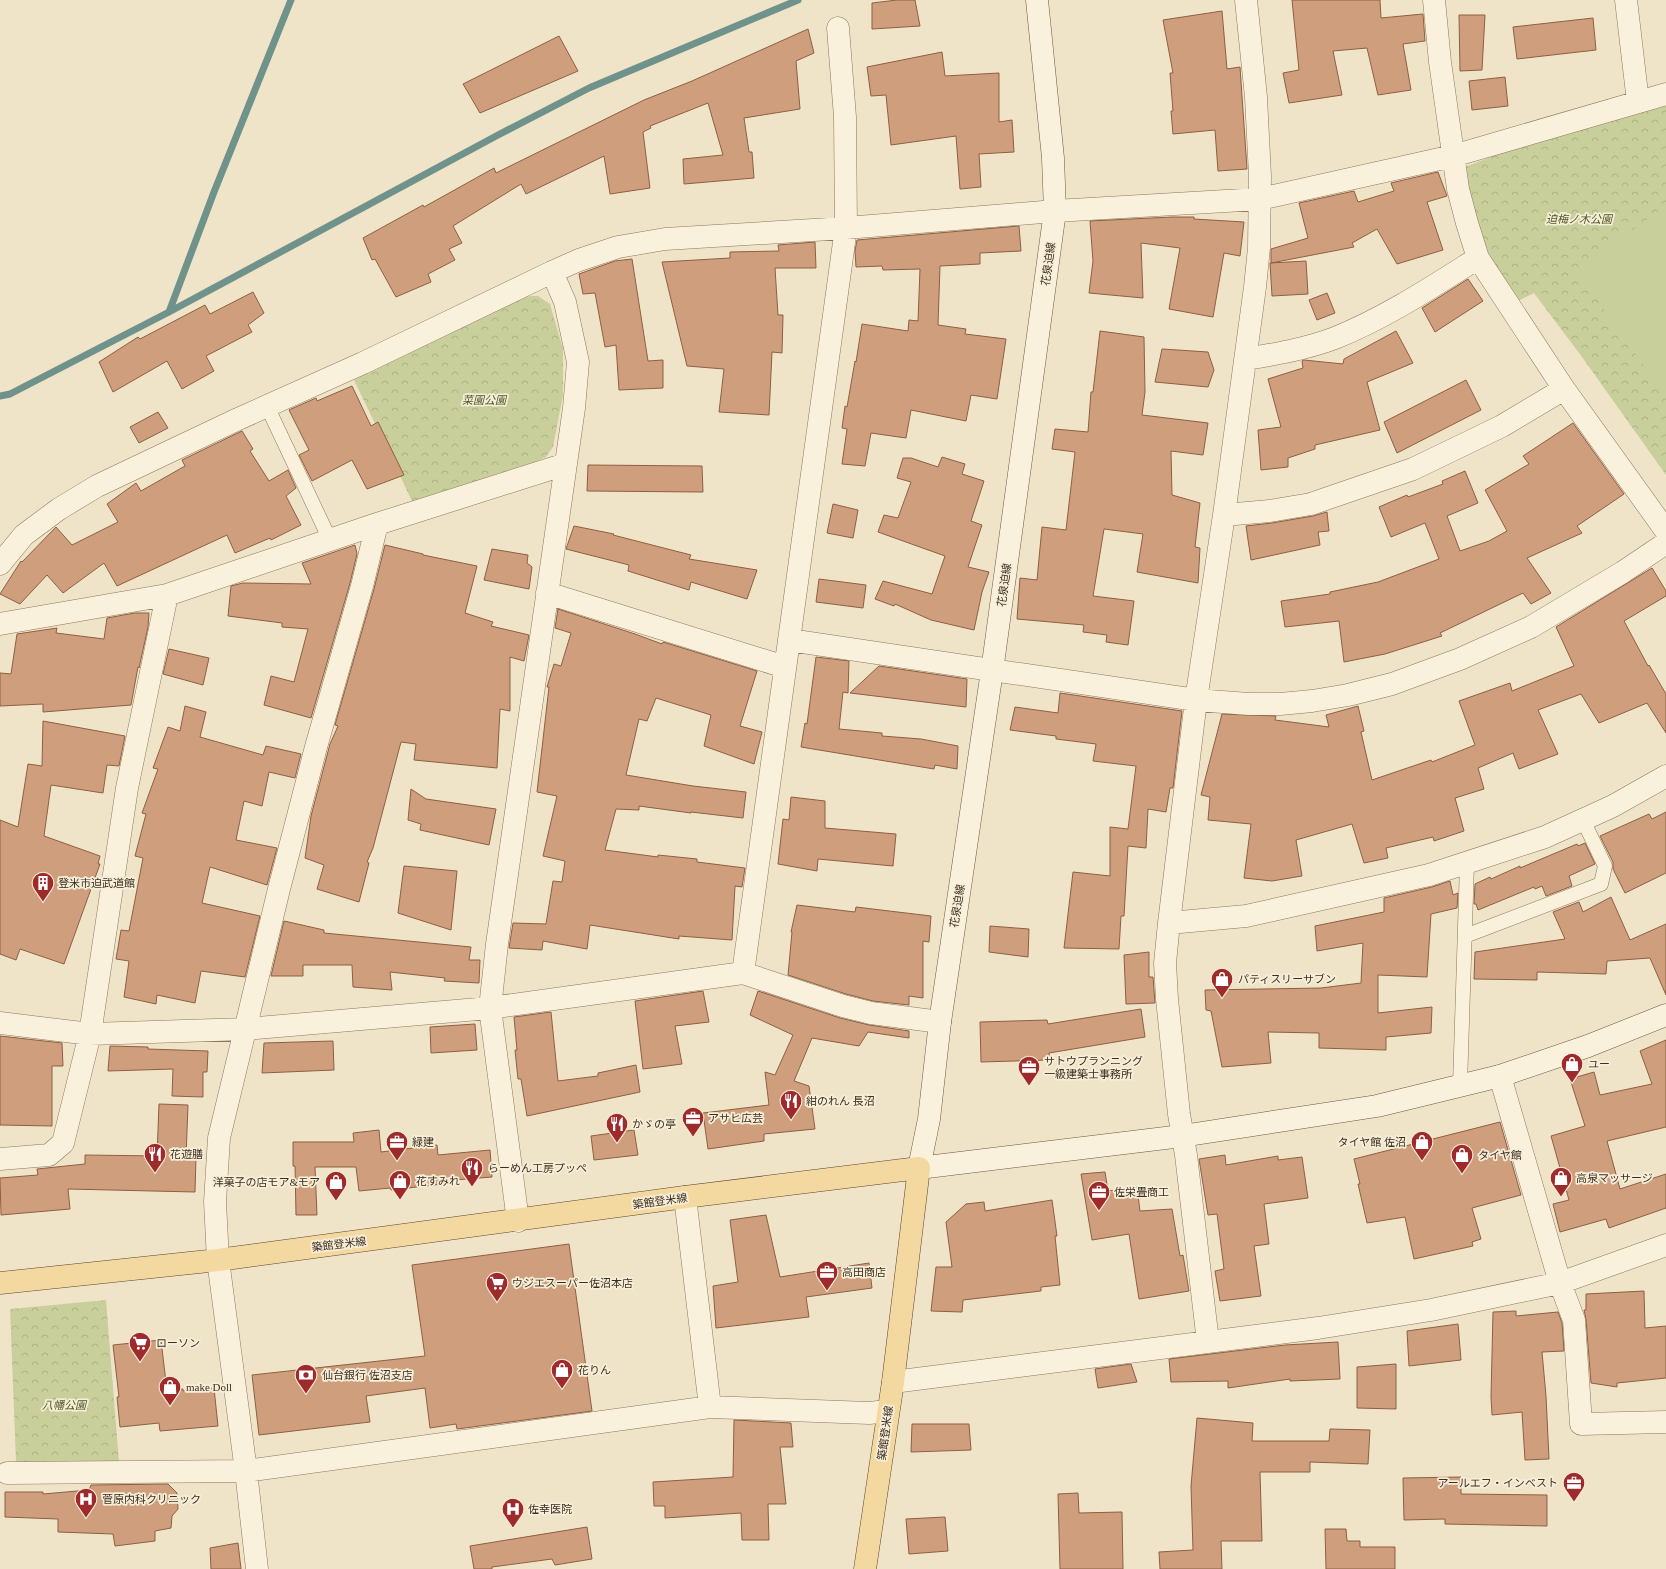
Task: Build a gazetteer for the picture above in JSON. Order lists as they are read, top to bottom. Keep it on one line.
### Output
{"streets":{"main road":["築館登米線"],"street":["花泉迫線"]},"crossings":[["花泉迫線","築館登米線"]],"parks":["迫梅ノ木公園","菜園公園","八幡公園"],"places":{"building":["登米市迫武道館"],"shop":["パティスリーサブン","ユー","タイヤ館 佐沼","タイヤ館","高泉マッサージ","花すみれ","洋菓子の店モア&モア","花りん","make Doll"],"office":["サトウプランニング 一級建築士事務所","アサヒ広芸","緑建","佐栄畳商工","高田商店","アールエフ・インベスト"],"restaurant":["紺のれん 長沼","かゞの亭","花遊膳","らーめん工房プッぺ"],"supermarket":["ウジエスーパー佐沼本店","ローソン"],"bank":["仙台銀行 佐沼支店"],"hospital":["菅原内科クリニック","佐幸医院"]}}
